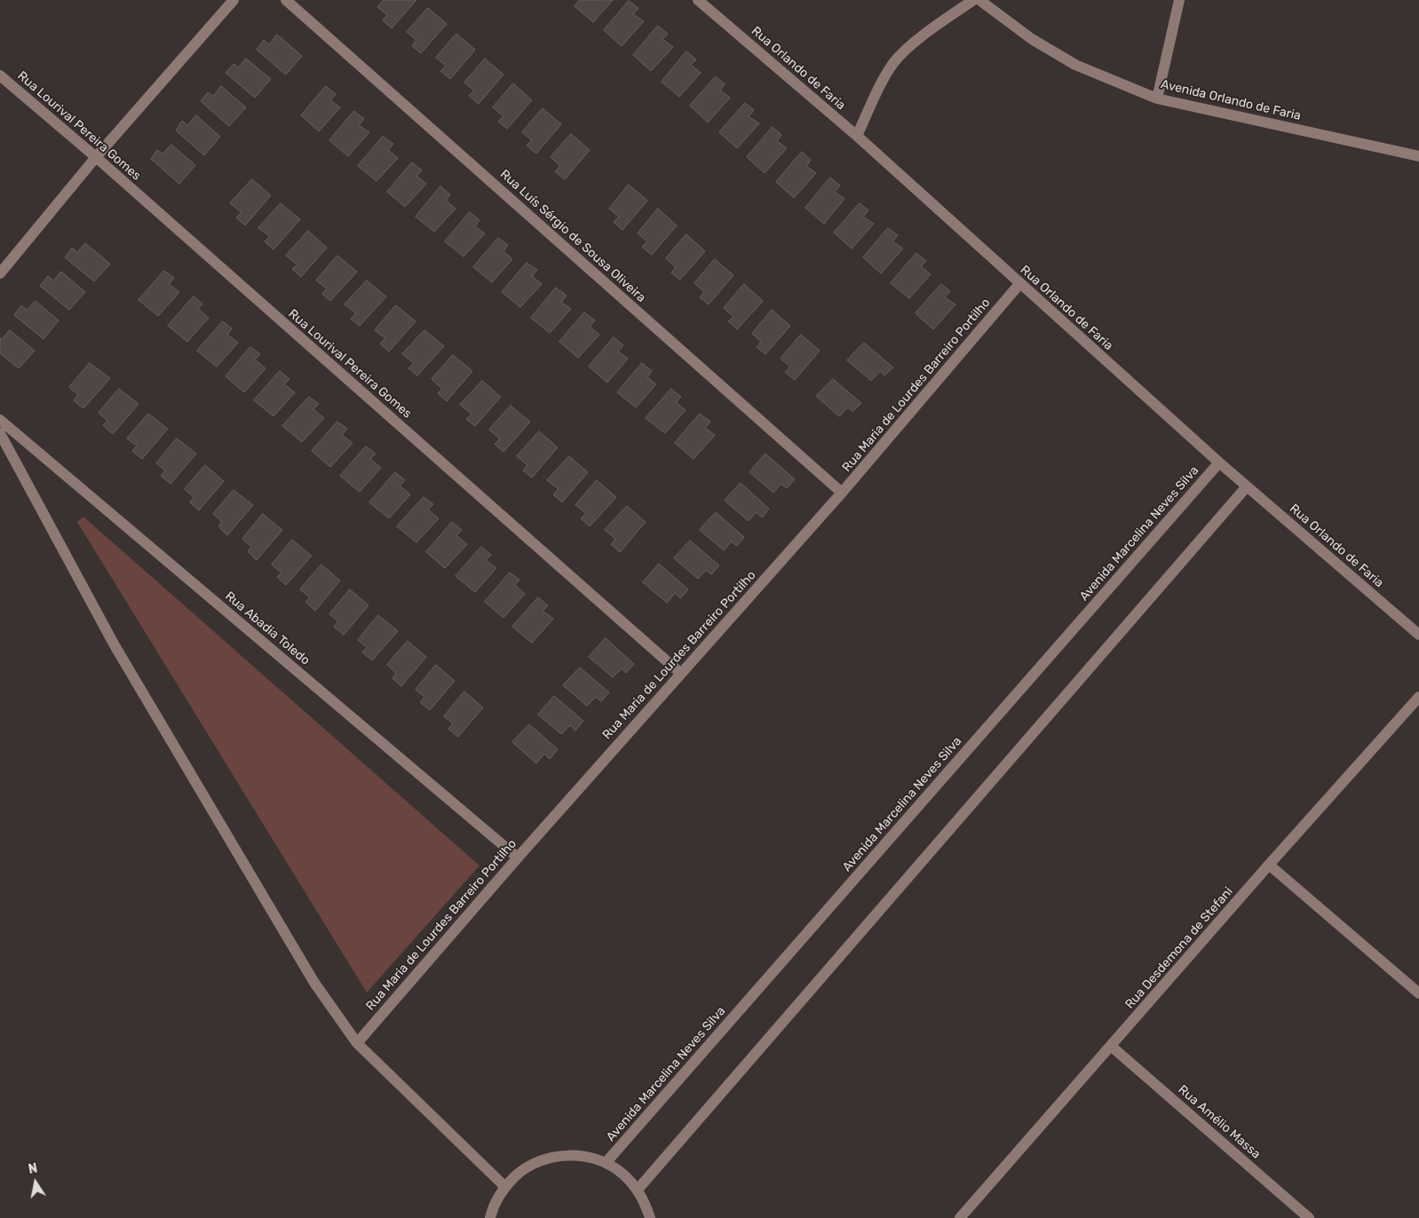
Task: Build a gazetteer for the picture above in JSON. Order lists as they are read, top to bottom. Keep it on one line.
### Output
{"streets":{"street":["Rua Orlando de Faria","Avenida Orlando de Faria","Rua Lourival Pereira Gomes","Rua Luís Sérgio de Sousa Oliveira","Rua Maria de Lourdes Barreiro Portilho","Avenida Marcelina Neves Silva","Rua Abadia Toledo","Rua Desdemona de Stefani","Rua Amélio Massa"]},"crossings":[["Rua Orlando de Faria","Rua Maria de Lourdes Barreiro Portilho"],["Rua Orlando de Faria","Avenida Marcelina Neves Silva"],["Rua Lourival Pereira Gomes","Rua Maria de Lourdes Barreiro Portilho"],["Rua Luís Sérgio de Sousa Oliveira","Rua Maria de Lourdes Barreiro Portilho"],["Rua Maria de Lourdes Barreiro Portilho","Rua Abadia Toledo"],["Rua Desdemona de Stefani","Rua Amélio Massa"]],"north":"top"}
